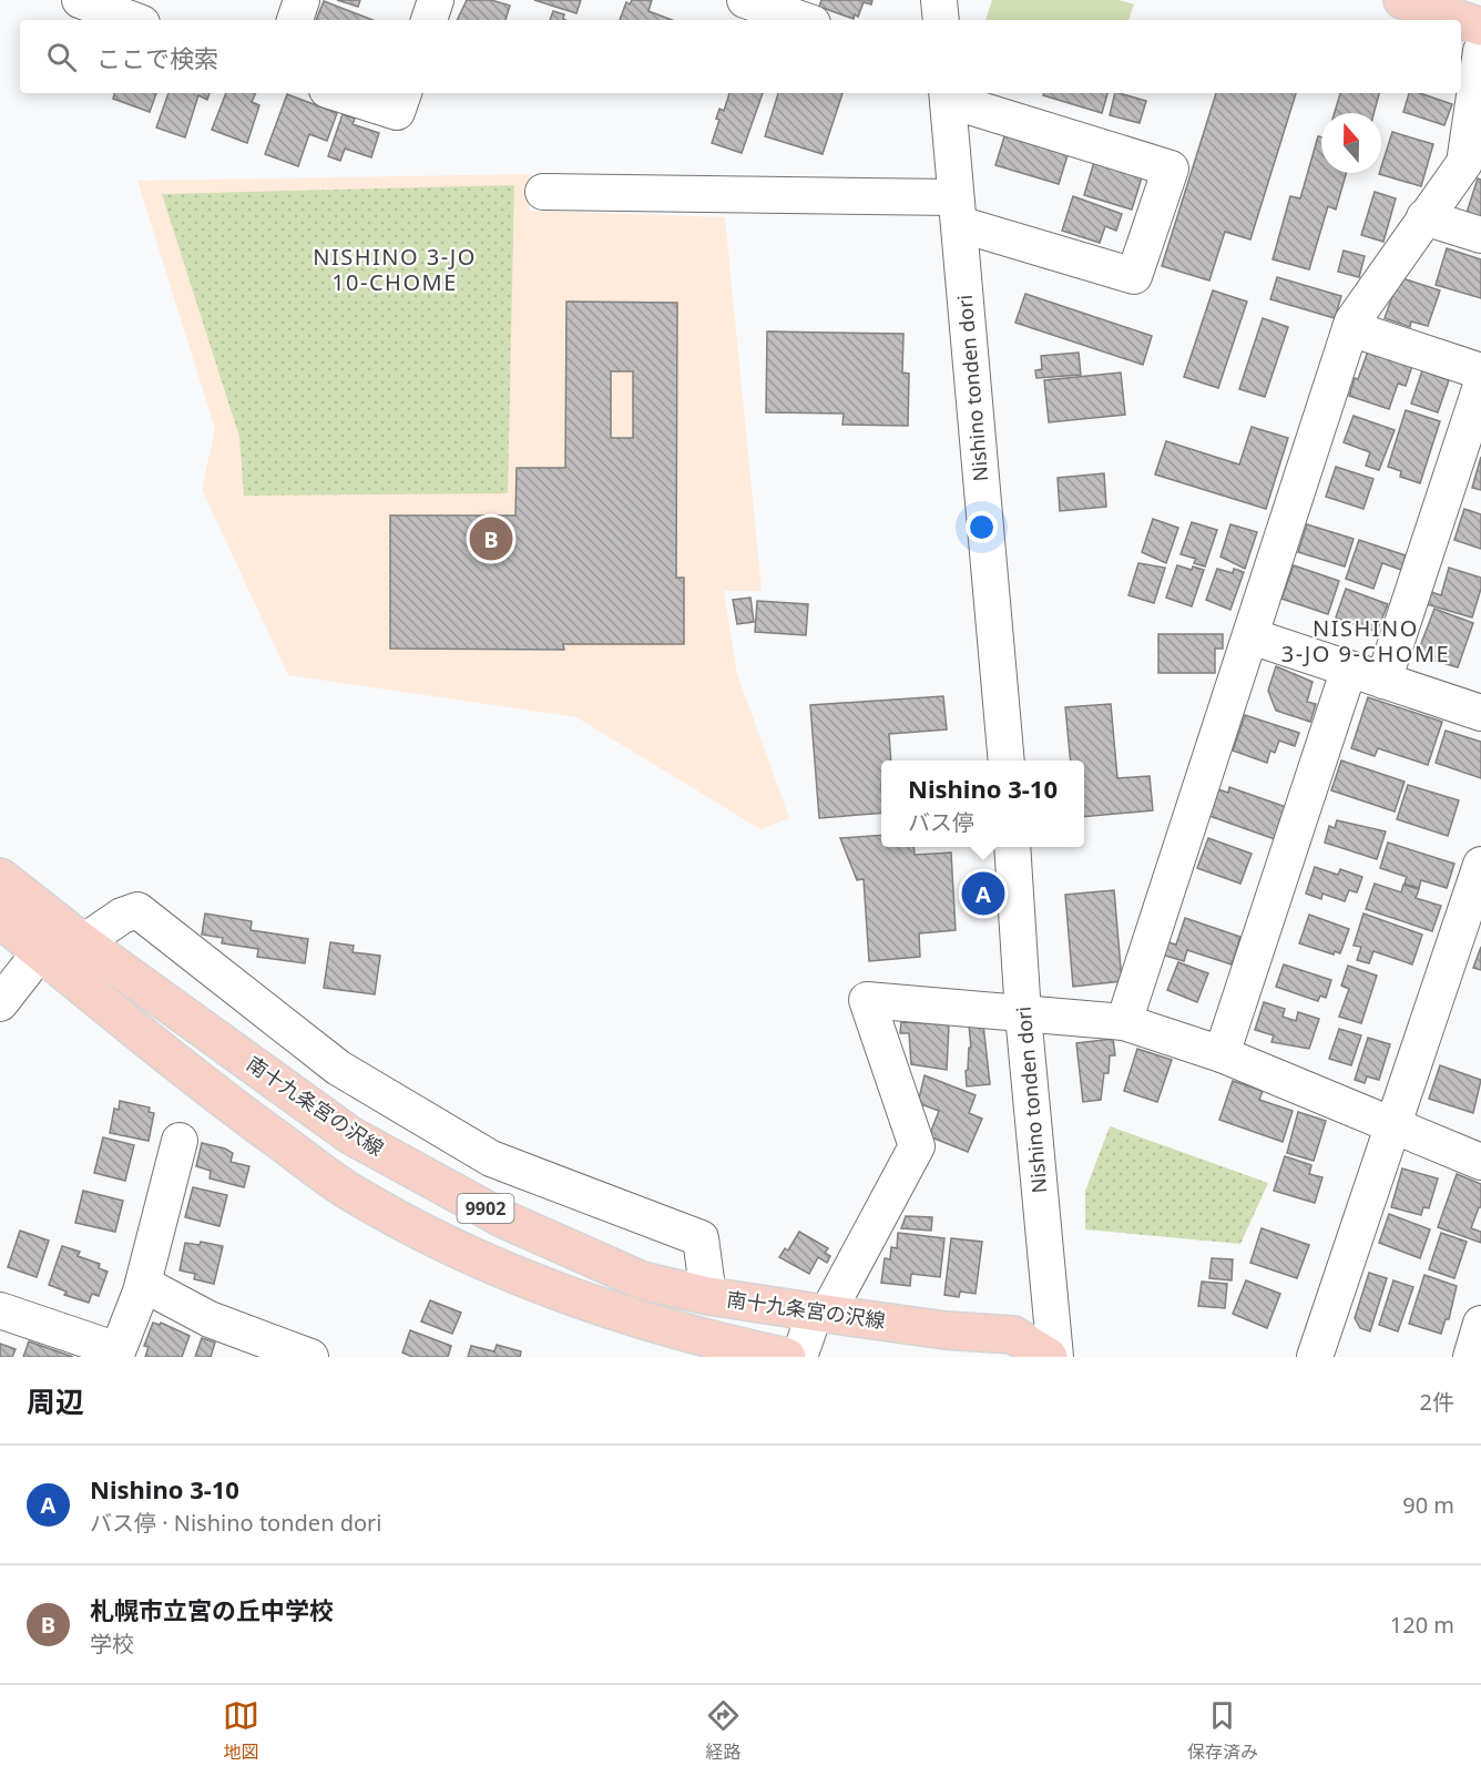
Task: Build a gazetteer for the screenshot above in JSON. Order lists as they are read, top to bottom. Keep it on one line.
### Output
{"streets":{"main road":["南十九条宮の沢線","9902"],"street":["Nishino tonden dori"]},"districts":["NISHINO 3-JO 10-CHOME","NISHINO 3-JO 9-CHOME"],"north":"top","page":{"search":"ここで検索","pins":["B","A"],"popup":["Nishino 3-10","バス停"],"heading":["周辺","2件"],"list":[{"mark":"A","name":"Nishino 3-10","note":"バス停 · Nishino tonden dori","value":"90 m"},{"mark":"B","name":"札幌市立宮の丘中学校","note":"学校","value":"120 m"}],"nav":["地図","経路","保存済み"]}}
